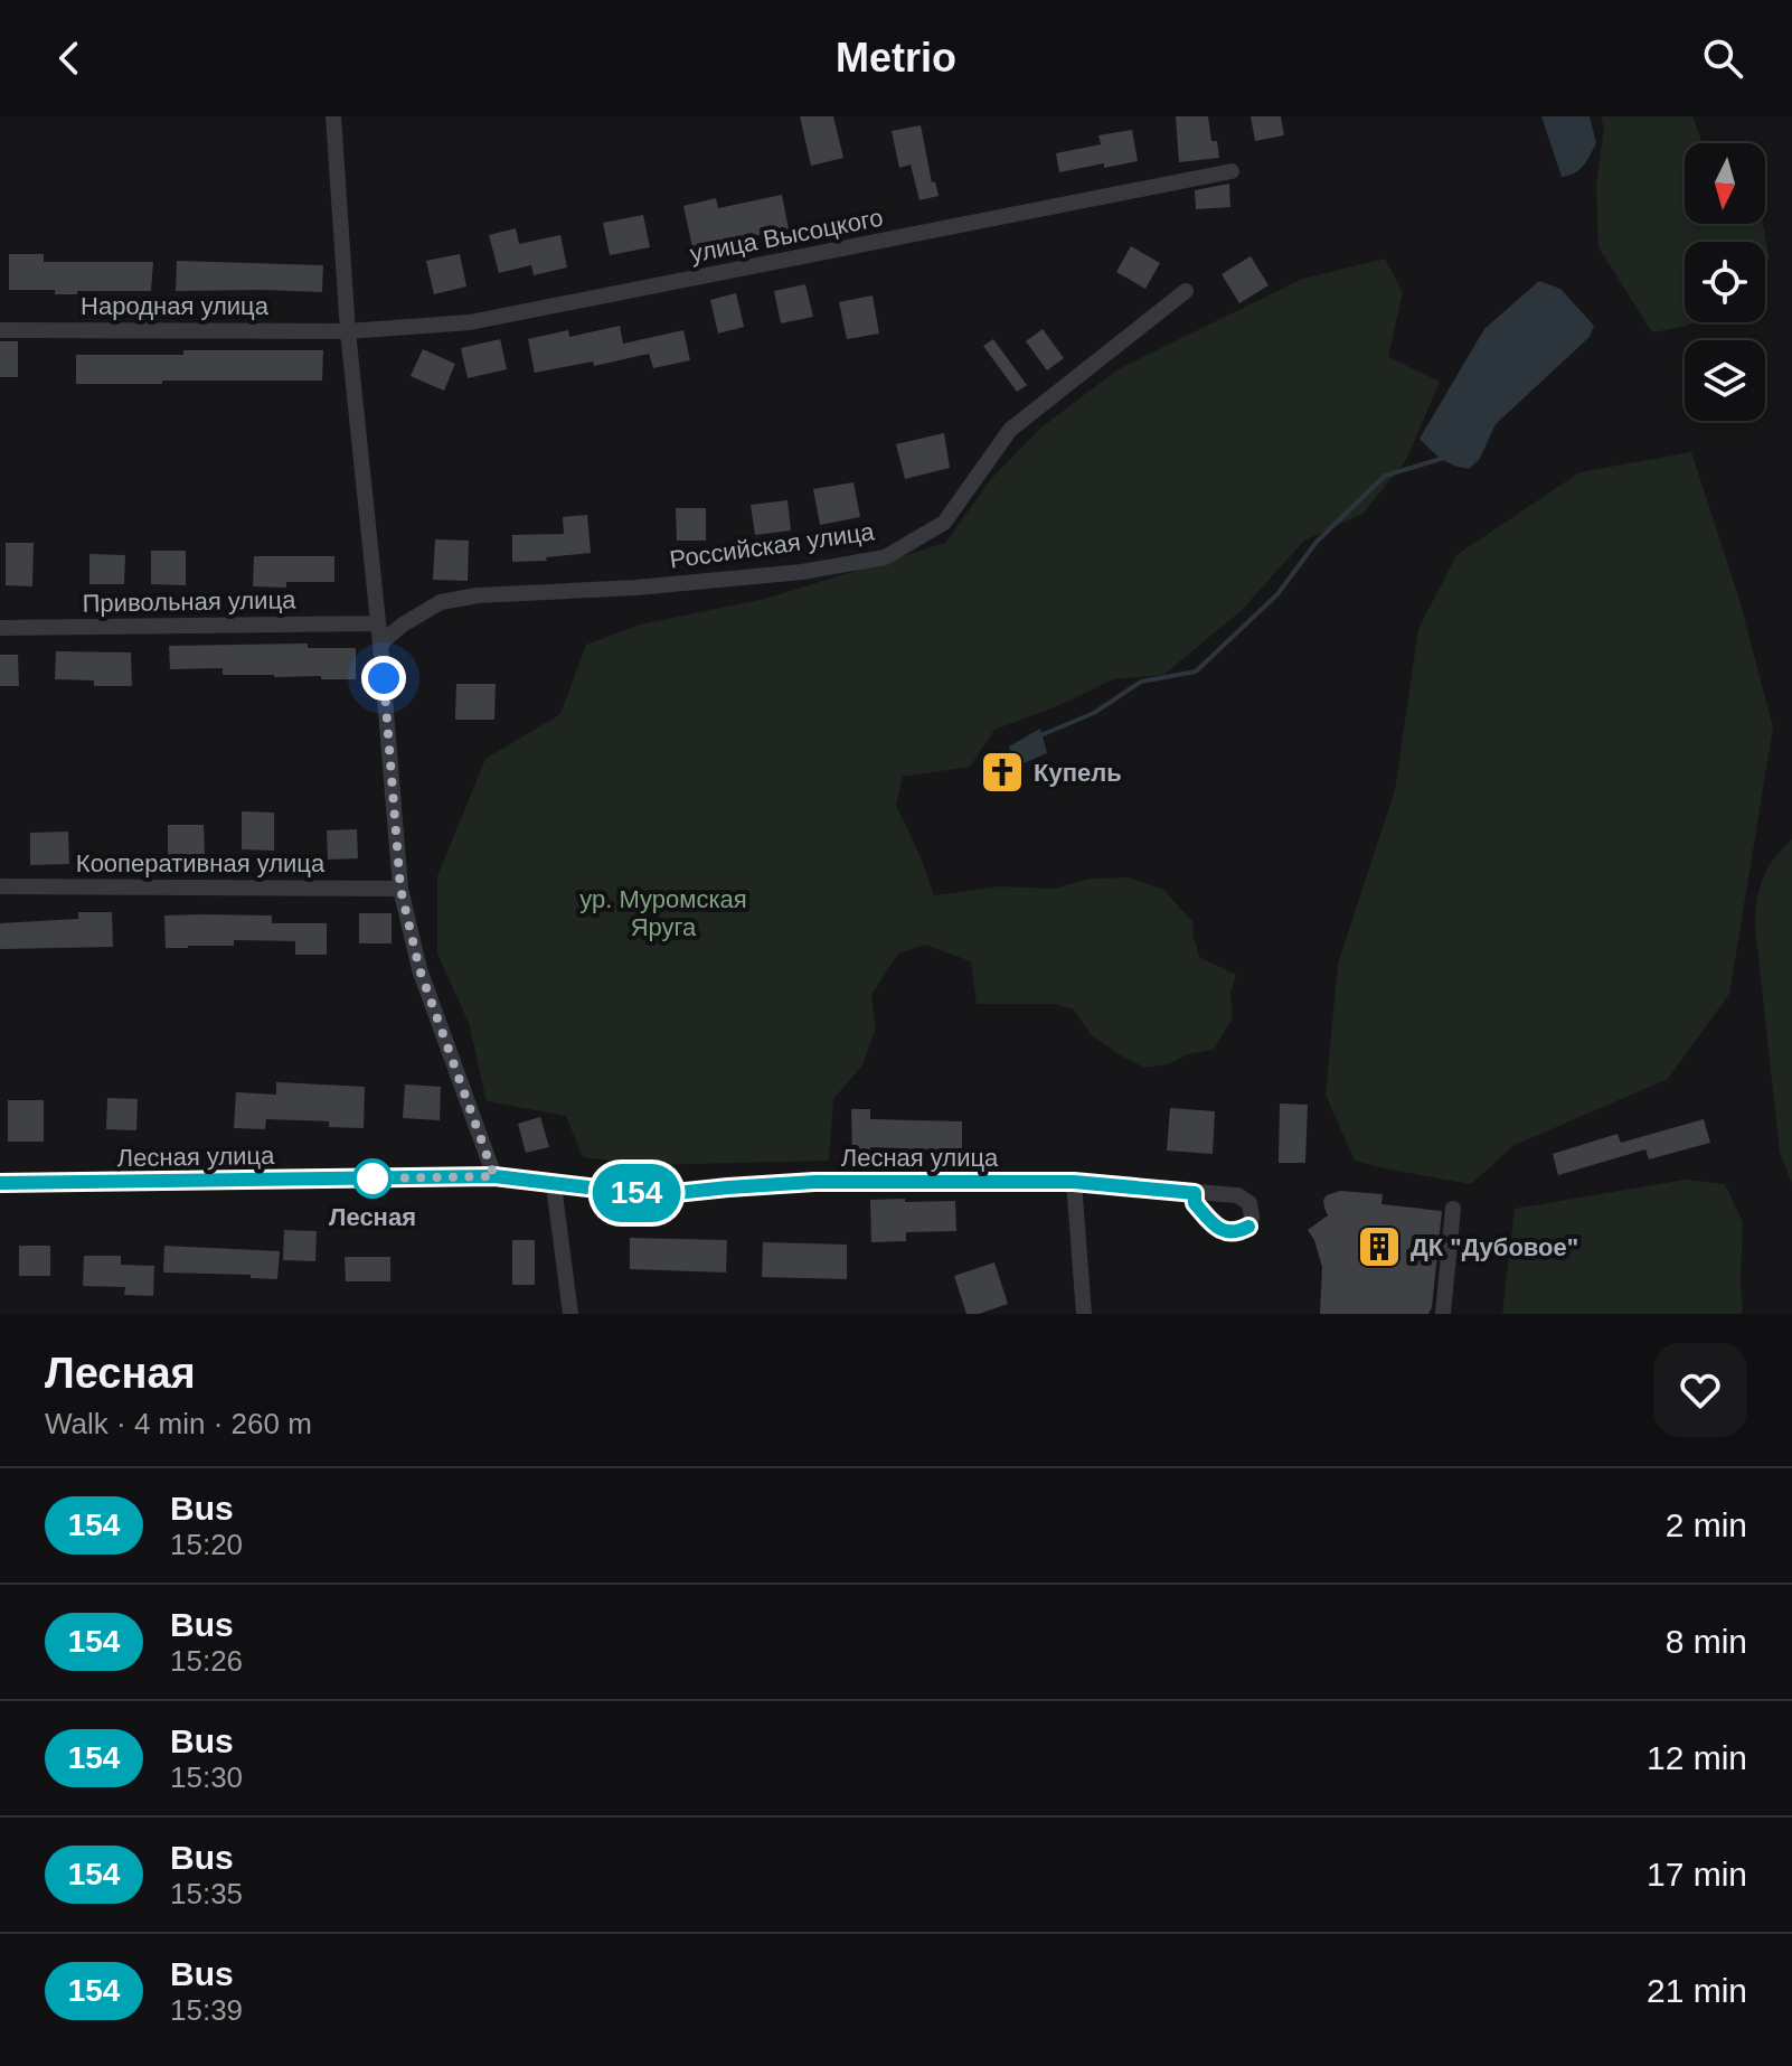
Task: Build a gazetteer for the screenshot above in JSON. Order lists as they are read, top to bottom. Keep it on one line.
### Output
{"streets":{"street":["улица Высоцкого","Народная улица","Российская улица","Привольная улица","Кооперативная улица","Лесная улица"]},"crossings":[["улица Высоцкого","Народная улица"]],"parks":["ур. Муромская Яруга"],"places":{"church":["Купель"],"other":["Лесная"],"building":["ДК \"Дубовое\""]},"lines":["bus line 154"],"north":"bottom","page":{"header":"Metrio","on_map":"154","heading":["Лесная","Walk · 4 min · 260 m"],"list":[{"mark":"154","name":"Bus","note":"15:20","value":"2 min"},{"mark":"154","name":"Bus","note":"15:26","value":"8 min"},{"mark":"154","name":"Bus","note":"15:30","value":"12 min"},{"mark":"154","name":"Bus","note":"15:35","value":"17 min"},{"mark":"154","name":"Bus","note":"15:39","value":"21 min"}]}}
